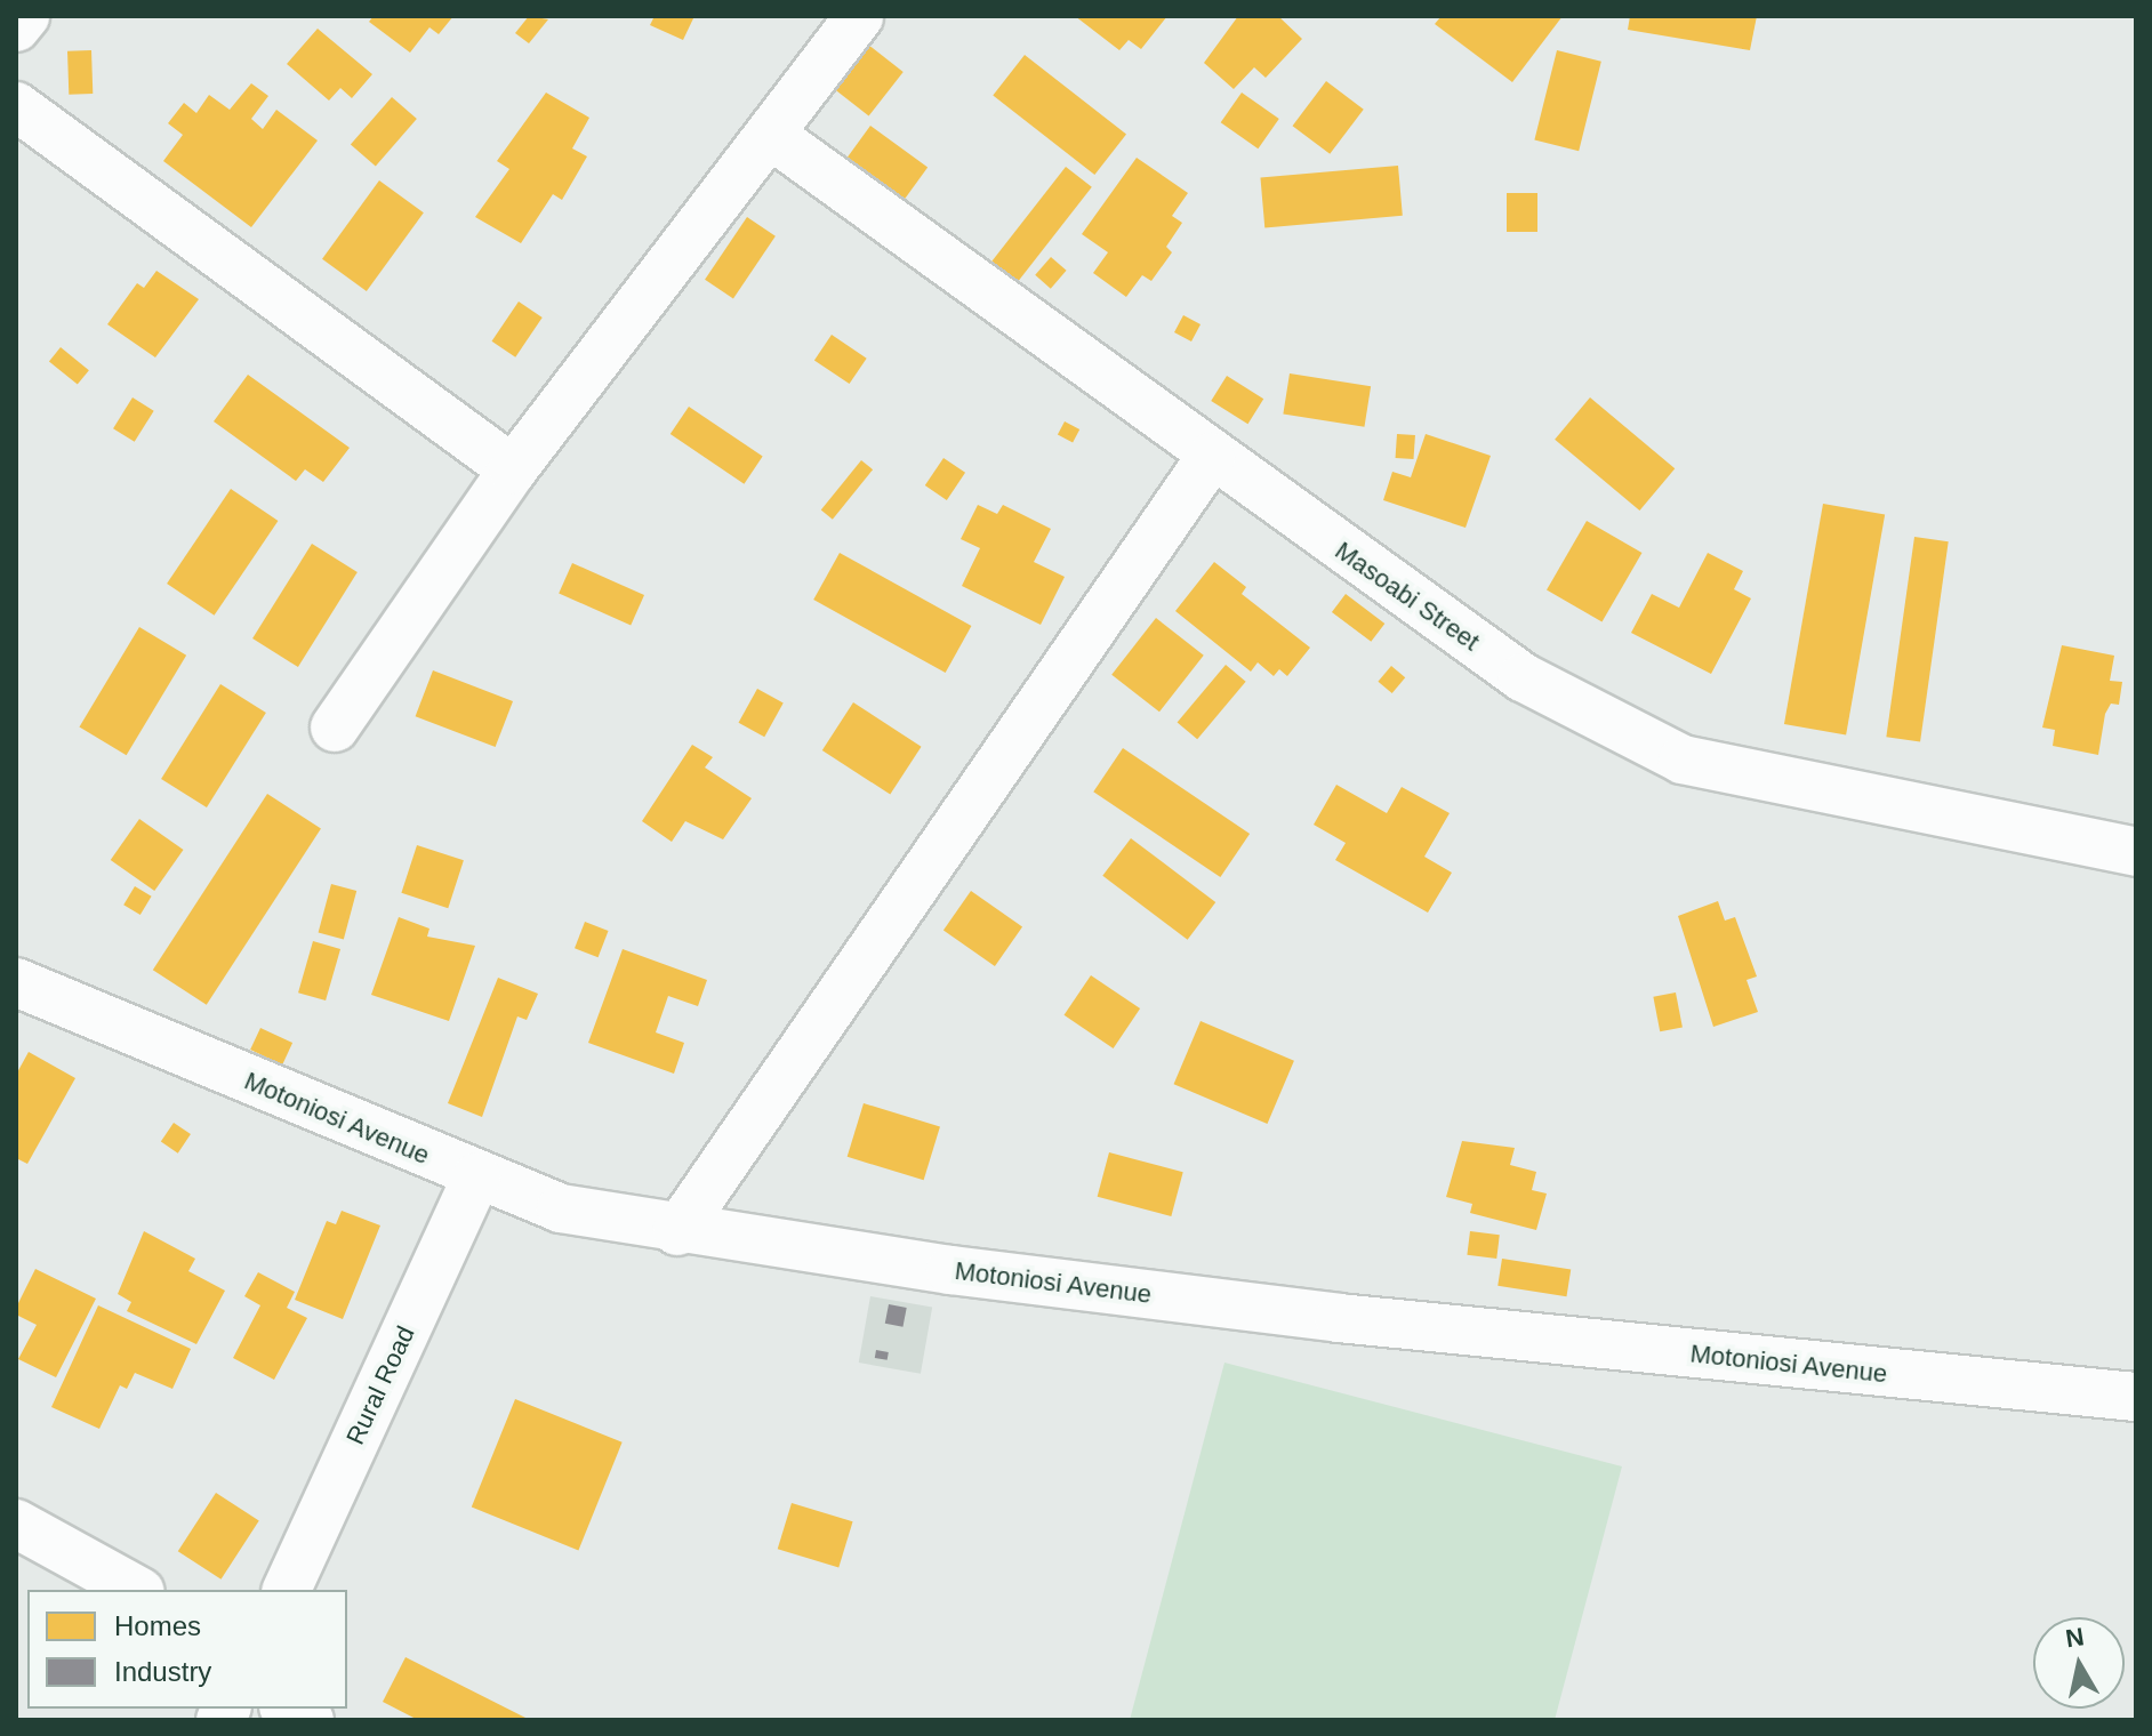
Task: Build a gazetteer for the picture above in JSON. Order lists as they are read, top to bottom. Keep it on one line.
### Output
{"streets":{"street":["Masoabi Street","Motoniosi Avenue","Rural Road"]},"crossings":[["Motoniosi Avenue","Rural Road"]],"legend":["Homes","Industry"],"north":"top"}
